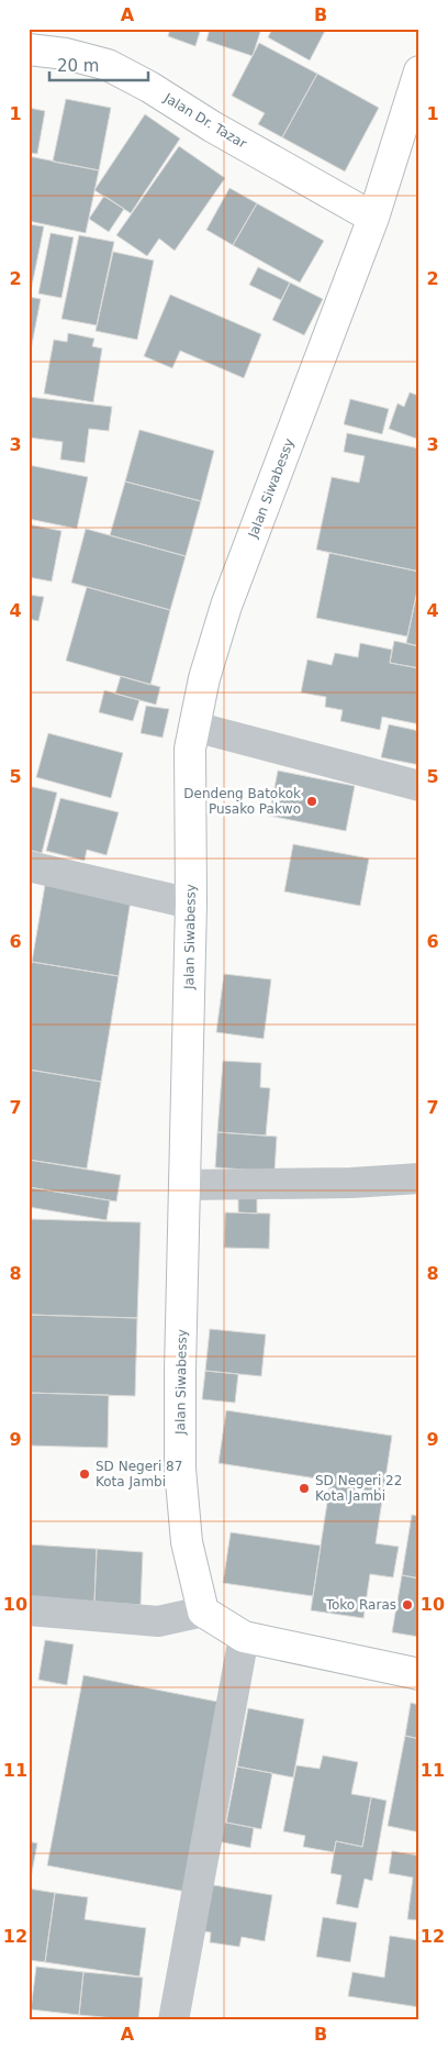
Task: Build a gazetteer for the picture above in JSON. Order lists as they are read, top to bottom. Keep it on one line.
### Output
{"streets":{"main road":["Jalan Dr. Tazar","Jalan Siwabessy"]},"crossings":[["Jalan Dr. Tazar","Jalan Siwabessy"]],"places":["Dendeng Batokok Pusako Pakwo","SD Negeri 87 Kota Jambi","SD Negeri 22 Kota Jambi","Toko Raras"],"scale_bar":"20 m","grid":{"columns":["A","B"],"rows":["1","2","3","4","5","6","7","8","9","10","11","12"]}}
